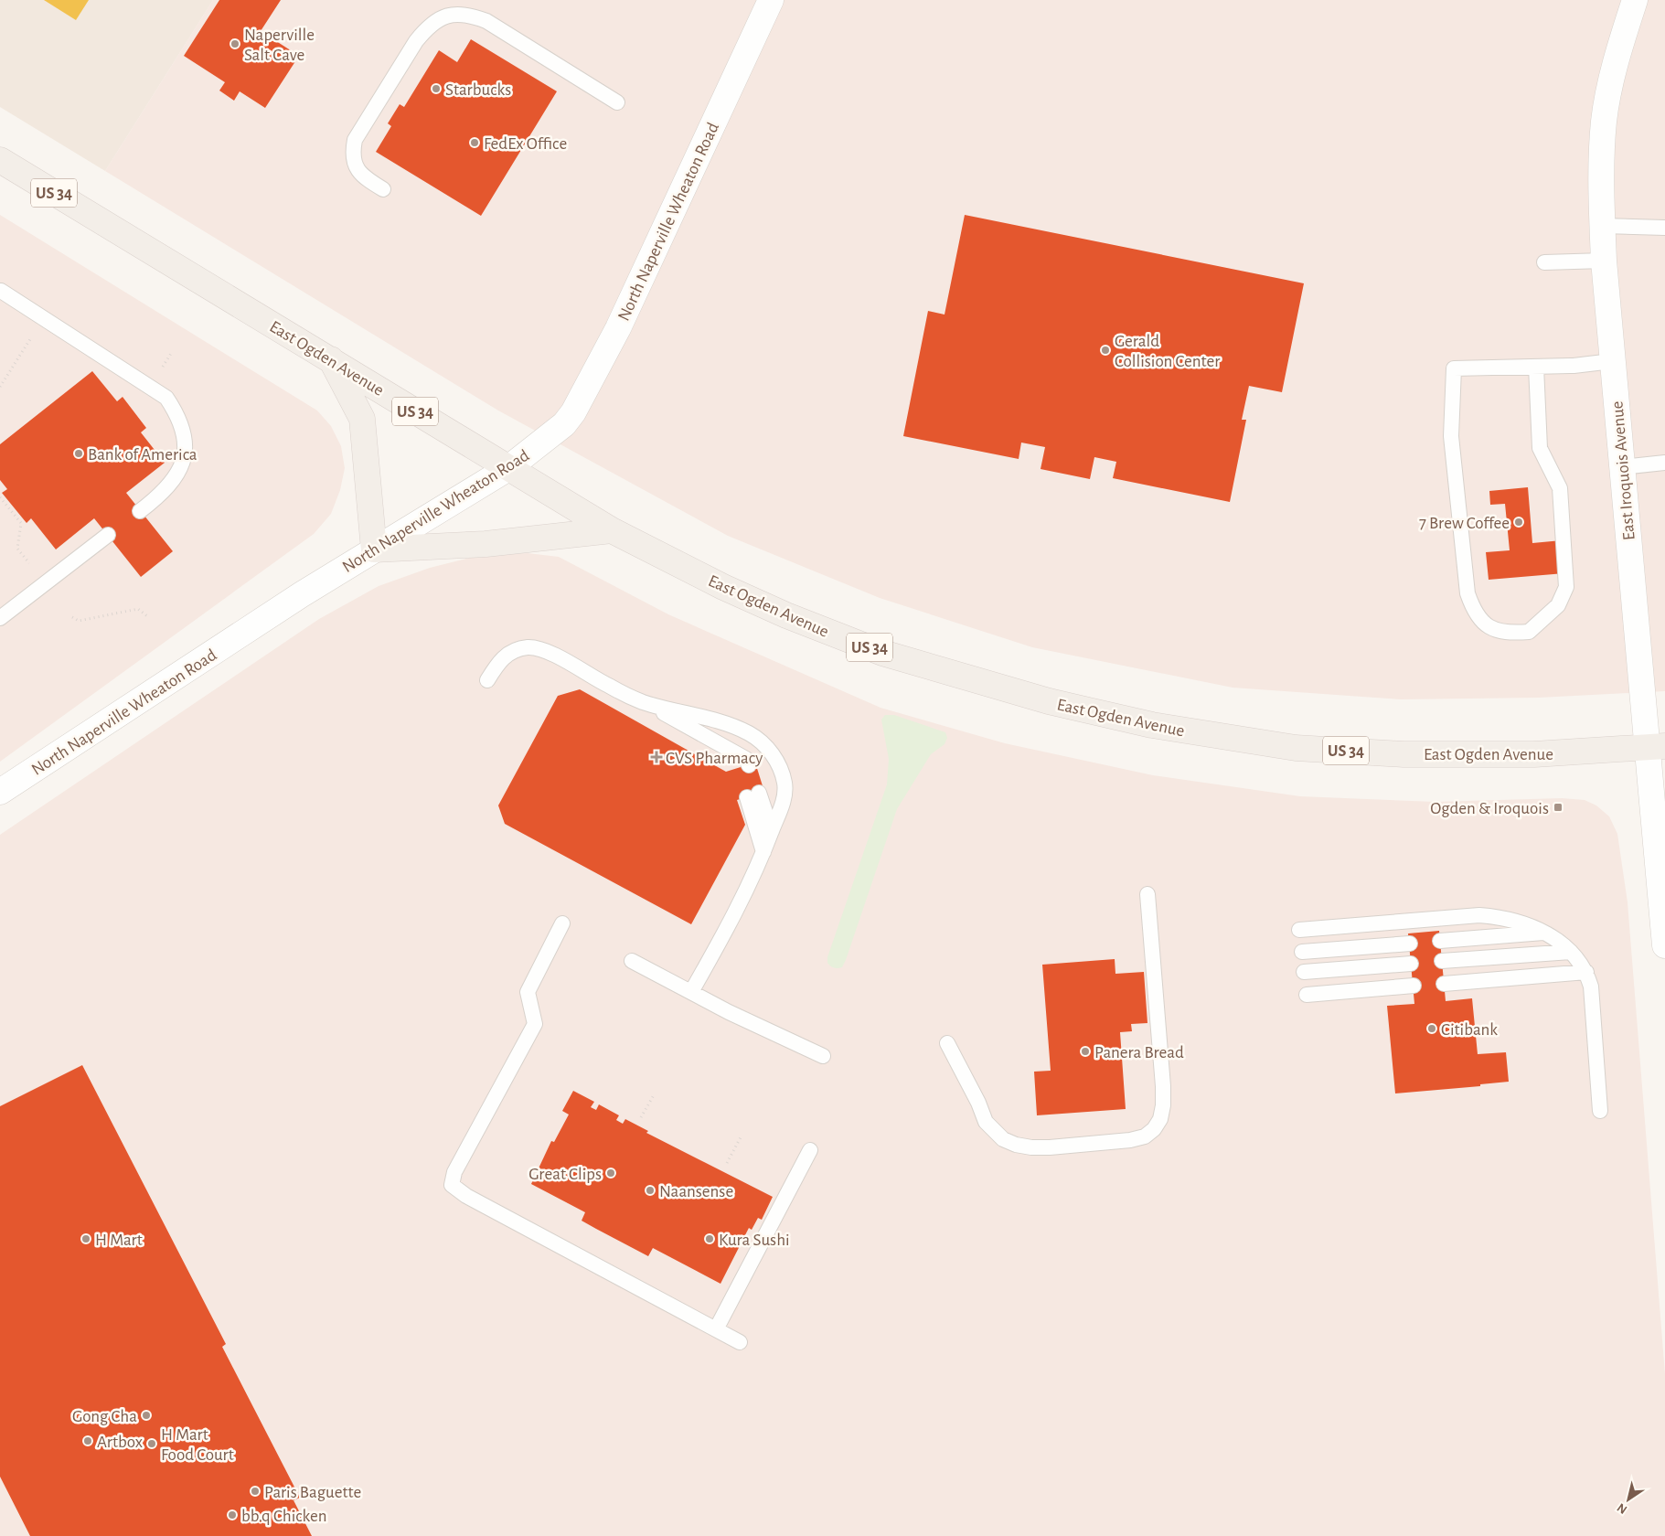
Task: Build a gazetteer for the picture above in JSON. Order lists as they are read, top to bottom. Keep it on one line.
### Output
{"streets":{"main road":["US 34","East Ogden Avenue"],"street":["North Naperville Wheaton Road","East Iroquois Avenue"]},"crossings":[["North Naperville Wheaton Road","East Ogden Avenue"],["East Ogden Avenue","East Iroquois Avenue"]],"places":{"other":["Naperville Salt Cave","Starbucks","FedEx Office","Gerald Collision Center","Bank of America","7 Brew Coffee","Citibank","Panera Bread","Great Clips","Naansense","H Mart","Kura Sushi","Gong Cha","Artbox","H Mart Food Court","Paris Baguette","bb.q Chicken"],"health":["CVS Pharmacy"],"transit":["Ogden & Iroquois"]},"north":"bottom left"}
